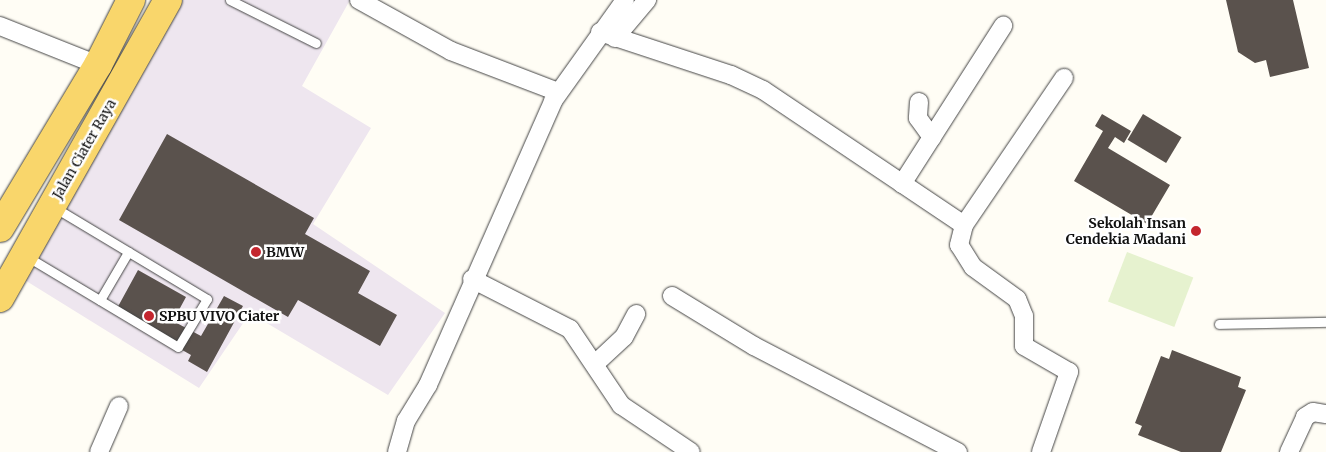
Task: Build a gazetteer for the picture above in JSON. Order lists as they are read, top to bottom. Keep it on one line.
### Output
{"streets":{"main road":["Jalan Ciater Raya"]},"places":["Sekolah Insan Cendekia Madani","BMW","SPBU VIVO Ciater"]}
